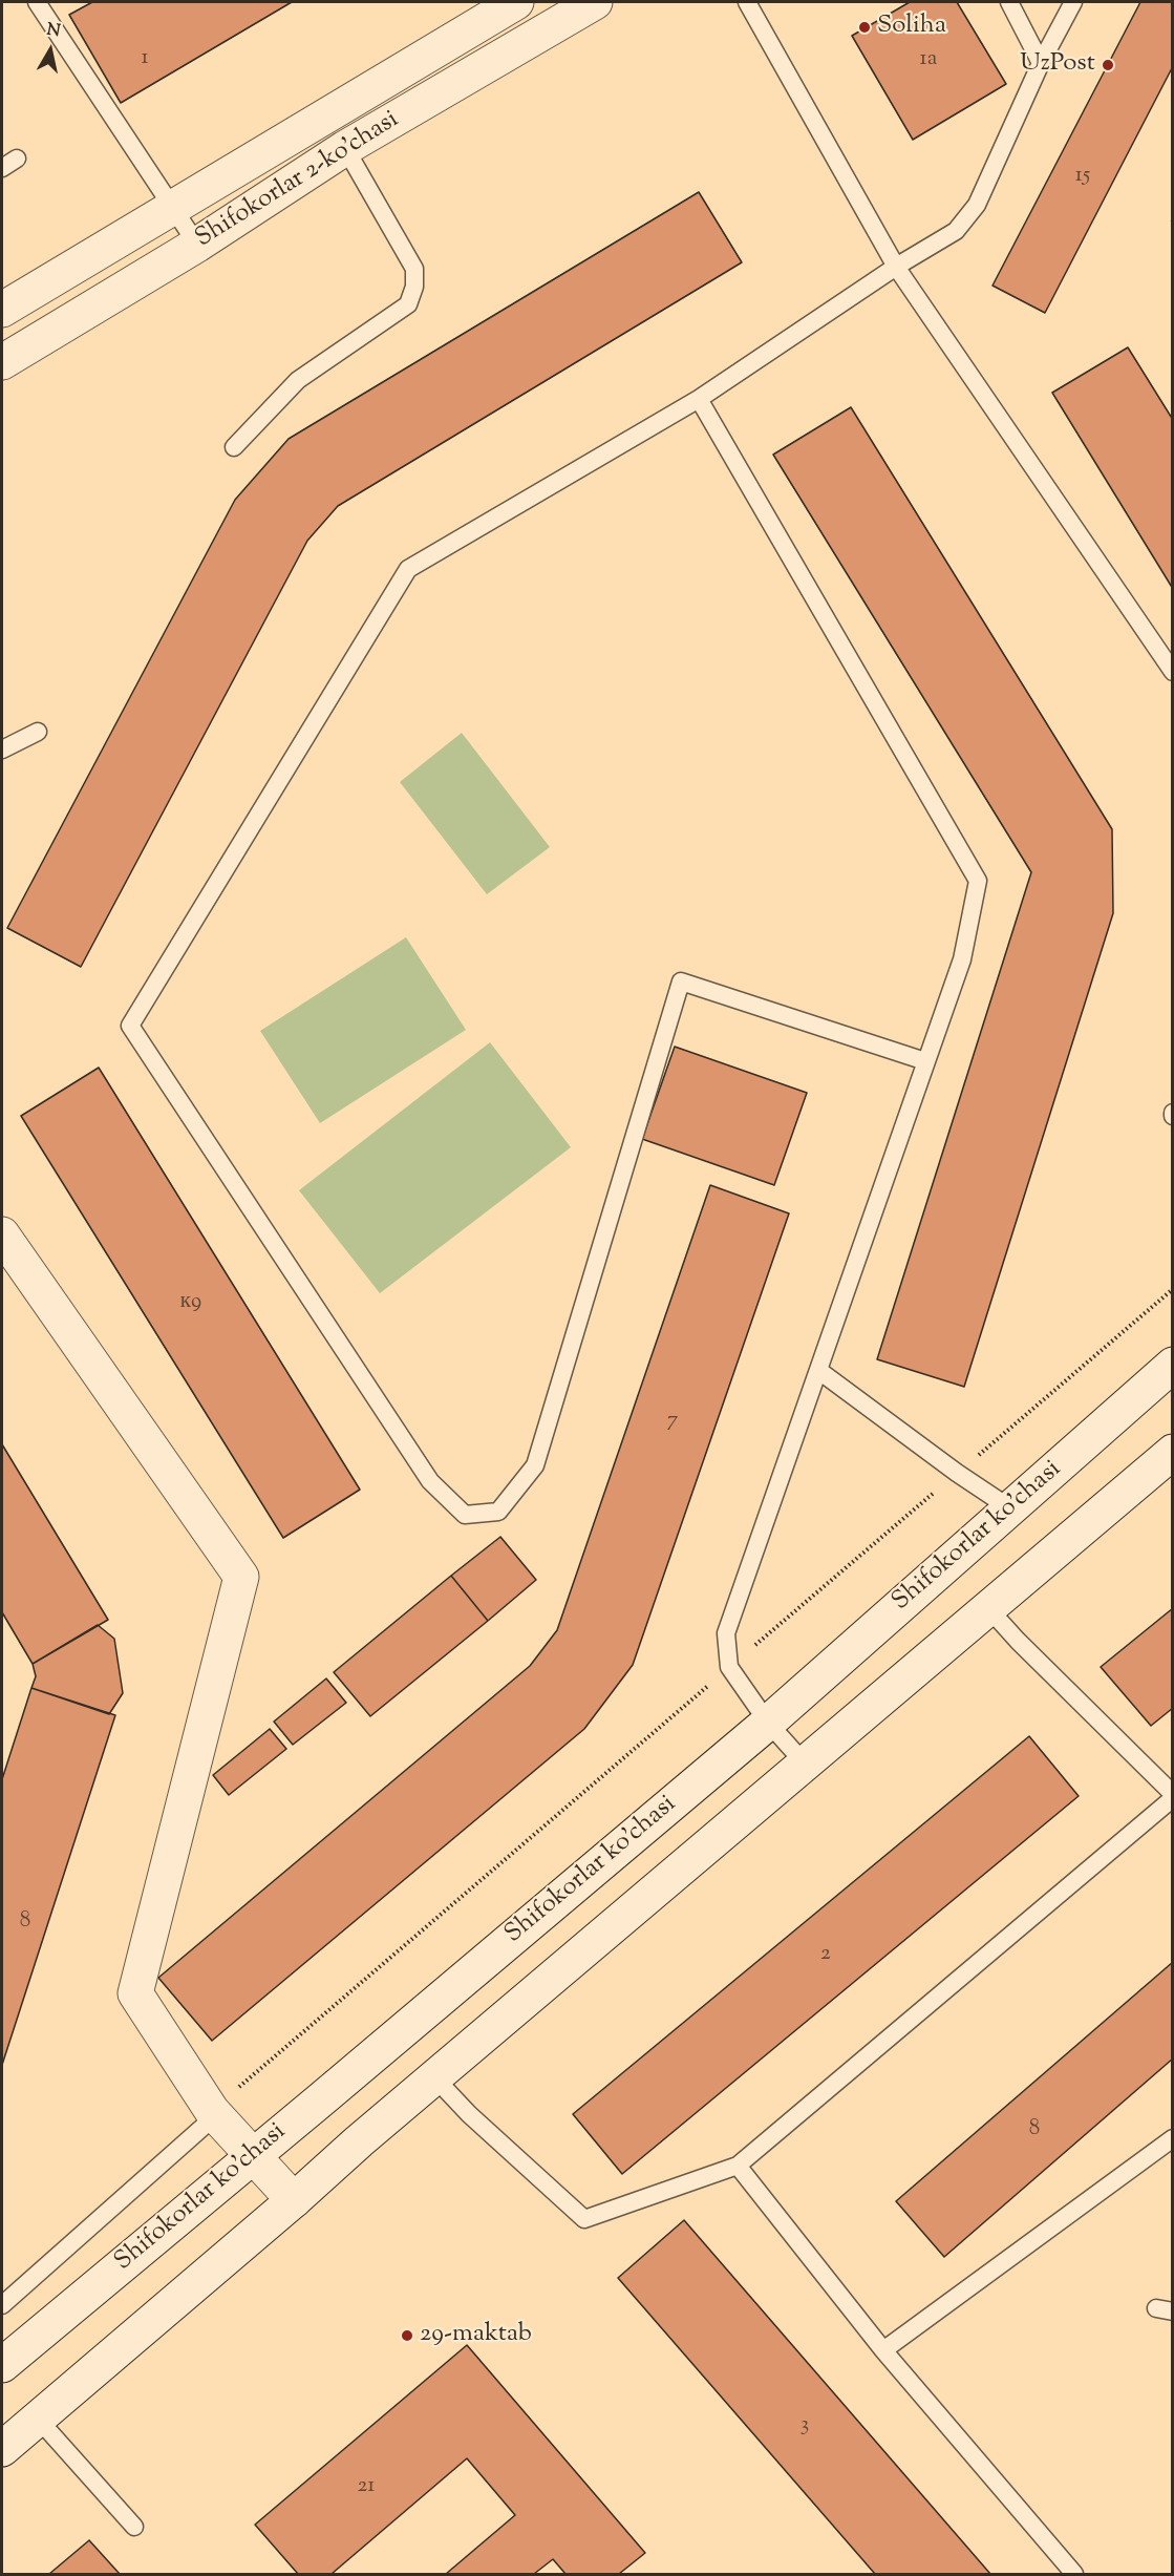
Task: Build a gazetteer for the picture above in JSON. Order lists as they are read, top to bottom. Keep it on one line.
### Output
{"streets":{"main road":["Shifokorlar 2-ko'chasi","Shifokorlar ko'chasi"]},"places":["Soliha","UzPost","29-maktab"],"house_numbers":["1","1a","15","к9","7","8","2","8","3","21"],"north":"top"}
